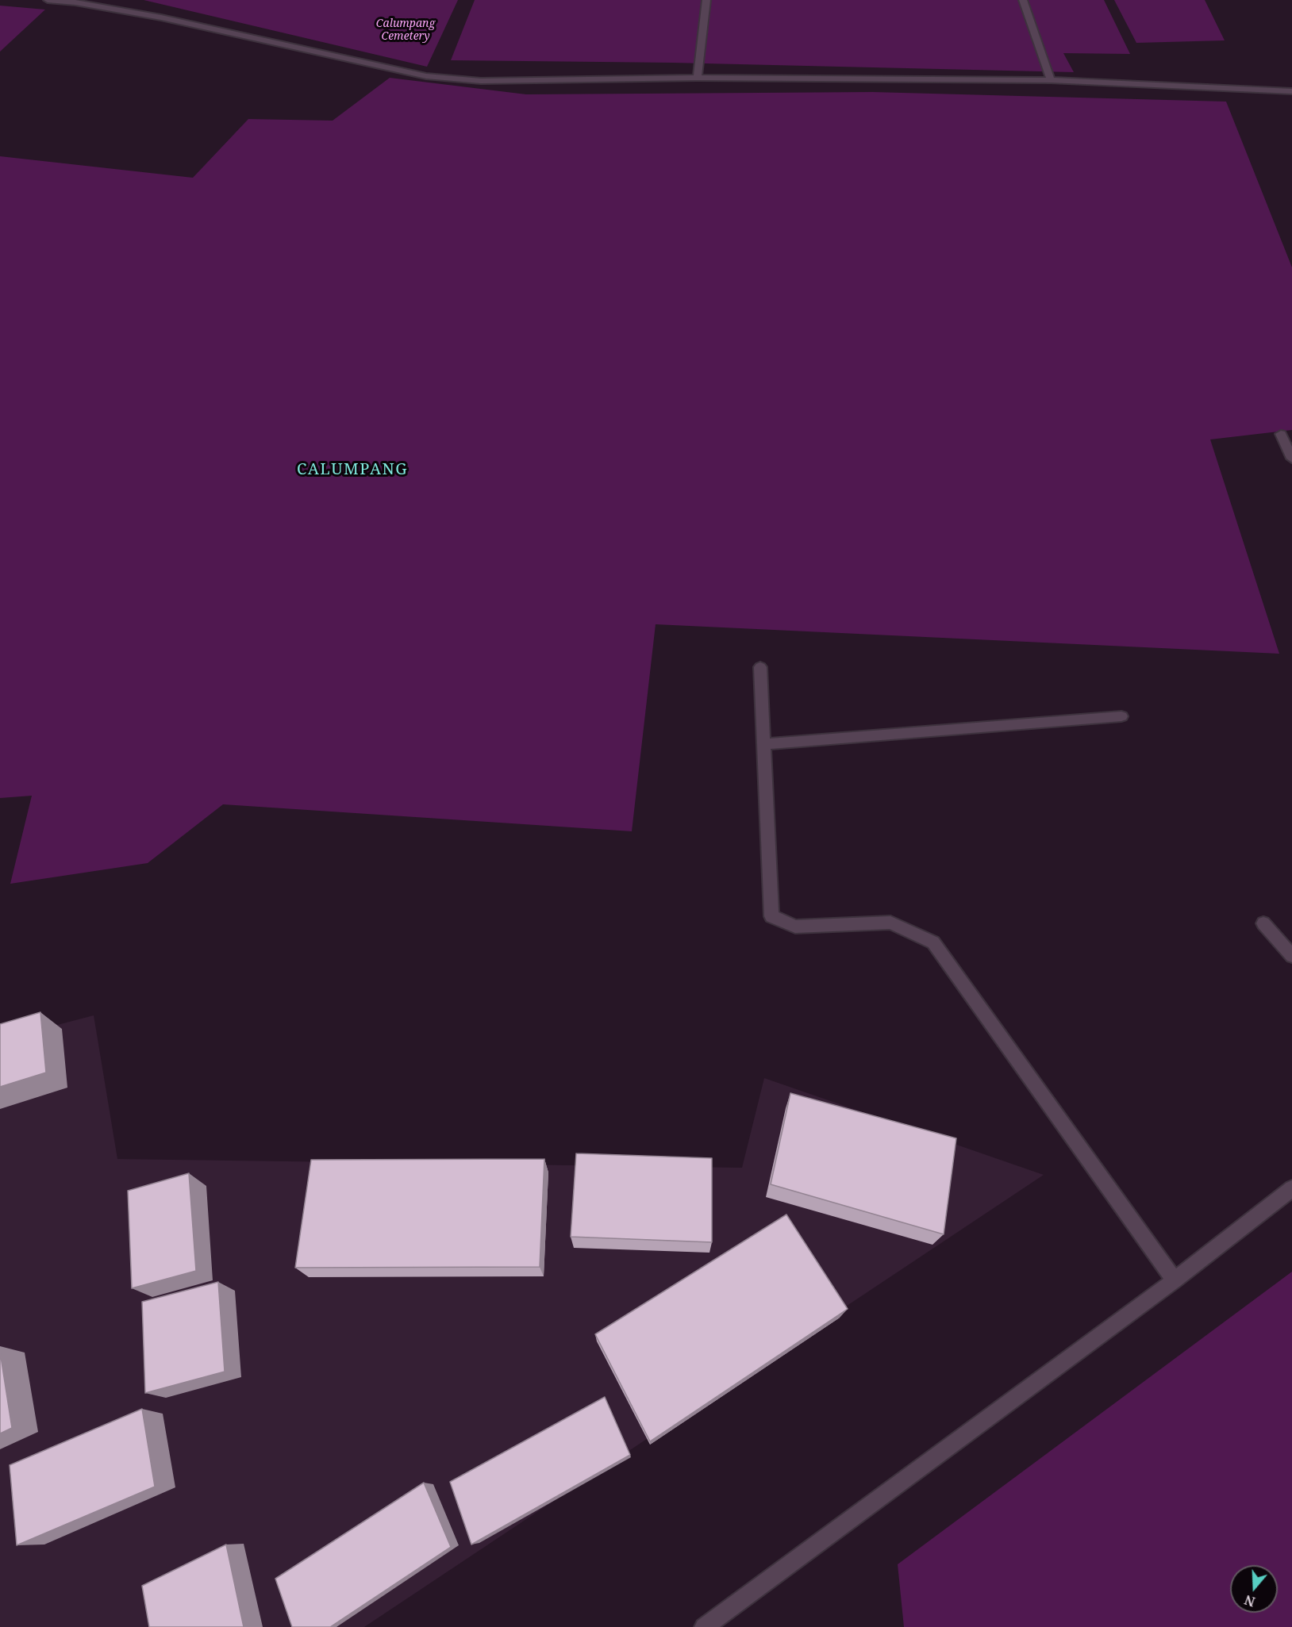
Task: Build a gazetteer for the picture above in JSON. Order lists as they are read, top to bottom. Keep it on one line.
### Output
{"districts":["CALUMPANG"],"parks":["Calumpang Cemetery"],"north":"bottom"}
